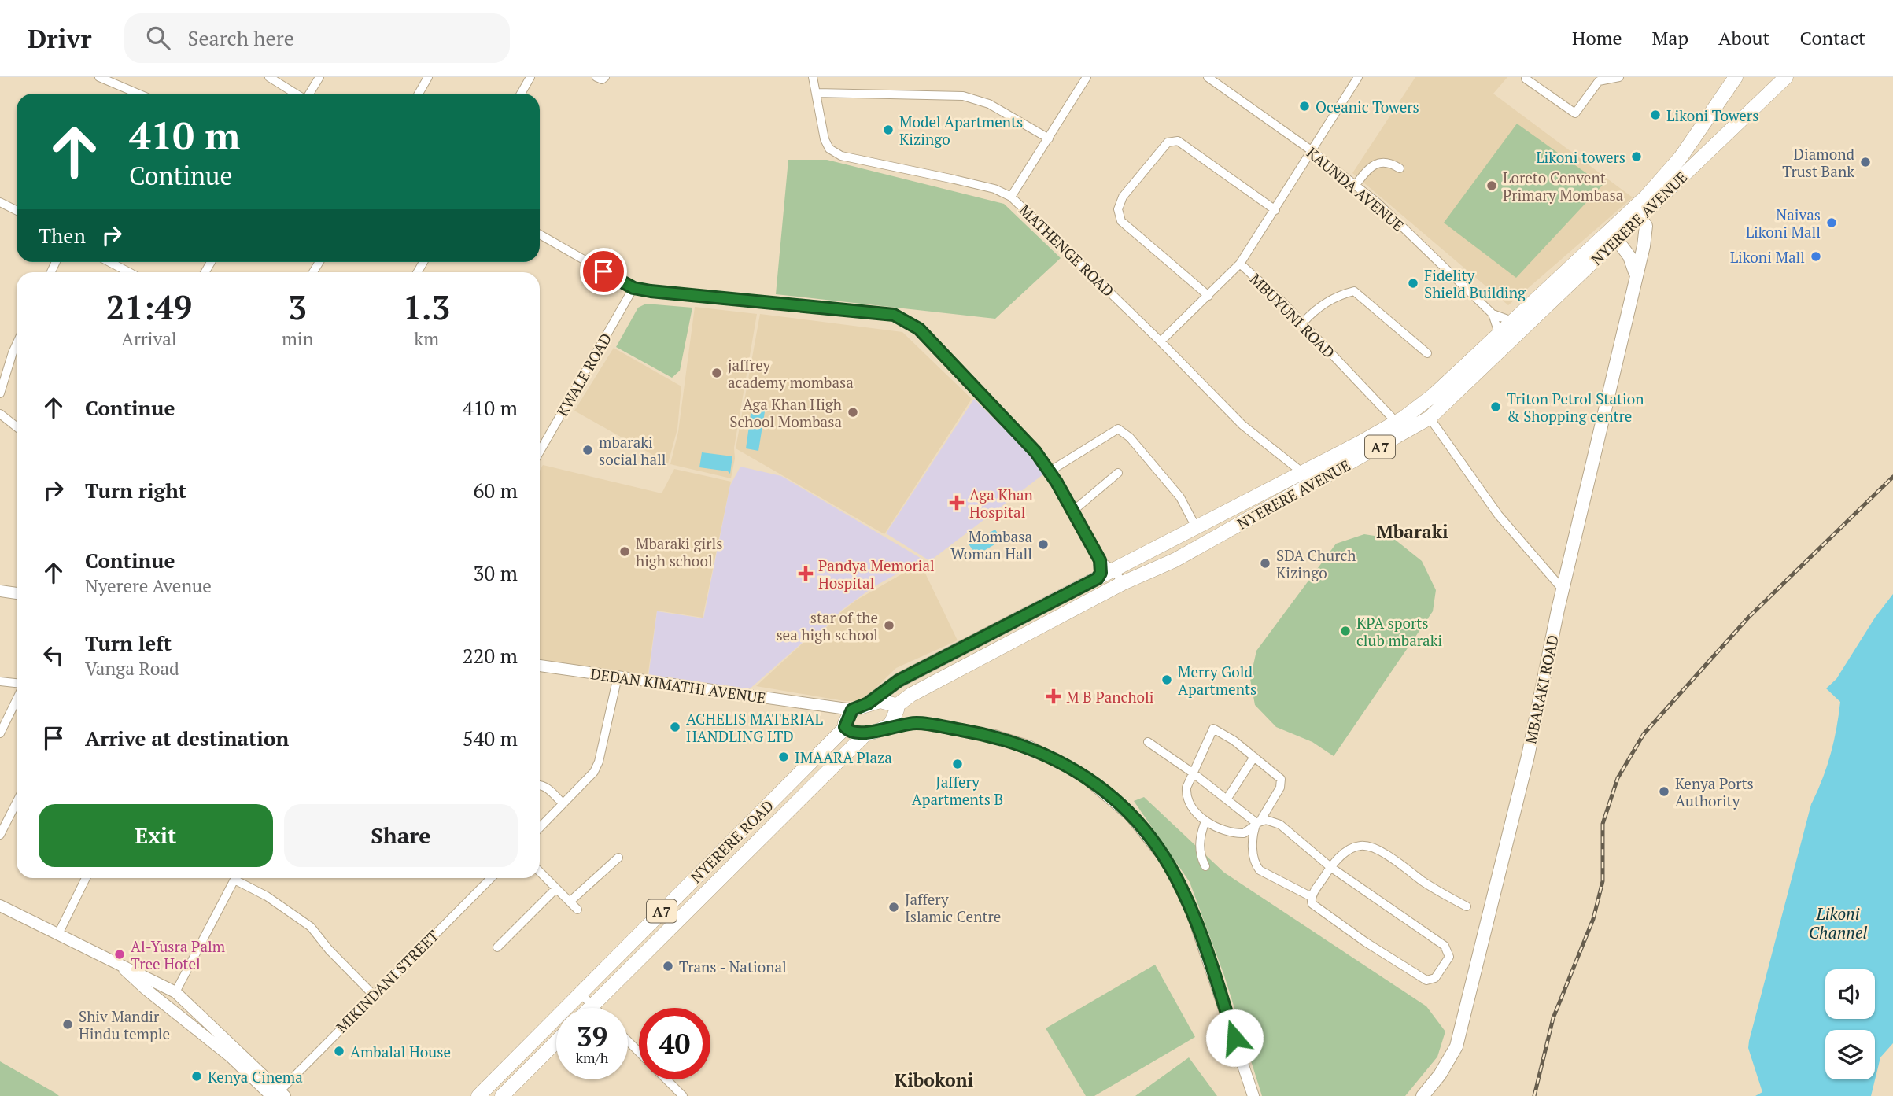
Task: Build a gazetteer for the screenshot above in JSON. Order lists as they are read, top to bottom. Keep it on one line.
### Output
{"streets":{"highway":["NYERERE AVENUE","A7","NYERERE ROAD"],"main road":["MBARAKI ROAD"],"street":["KAUNDA AVENUE","MATHENGE ROAD","MBUYUNI ROAD","KWALE ROAD","DEDAN KIMATHI AVENUE","MIKINDANI STREET"]},"crossings":[["KAUNDA AVENUE","NYERERE AVENUE"],["KAUNDA AVENUE","MBUYUNI ROAD"],["NYERERE AVENUE","MATHENGE ROAD"],["NYERERE AVENUE","MBUYUNI ROAD"],["NYERERE AVENUE","MBARAKI ROAD"],["DEDAN KIMATHI AVENUE","NYERERE ROAD"]],"districts":["Mbaraki","Kibokoni"],"water":["Likoni Channel"],"places":{"other":["Oceanic Towers","Likoni Towers","Model Apartments Kizingo","Likoni towers","Diamond Trust Bank","Loreto Convent Primary Mombasa","Naivas Likoni Mall","Likoni Mall","Fidelity Shield Building","jaffrey academy mombasa","Triton Petrol Station & Shopping centre","Aga Khan High School Mombasa","mbaraki social hall","Mombasa Woman Hall","Mbaraki girls high school","SDA Church Kizingo","star of the sea high school","KPA sports club mbaraki","Merry Gold Apartments","ACHELIS MATERIAL HANDLING LTD","IMAARA Plaza","Jaffery Apartments B","Kenya Ports Authority","Jaffery Islamic Centre","Al-Yusra Palm Tree Hotel","Trans - National","Shiv Mandir Hindu temple","Ambalal House","Kenya Cinema"],"health":["Aga Khan Hospital","Pandya Memorial Hospital","M B Pancholi"]},"page":{"header":"Drivr","search":"Search here","nav":["Home","Map","About","Contact"],"turn":["410 m","Continue"],"then":"Then","eta":["21:49","Arrival","3","min","1.3","km"],"list":[{"name":"Continue","value":"410 m"},{"name":"Turn right","value":"60 m"},{"name":"Continue","note":"Nyerere Avenue","value":"30 m"},{"name":"Turn left","note":"Vanga Road","value":"220 m"},{"name":"Arrive at destination","value":"540 m"}],"buttons":["Exit","Share"],"speed":"39 km/h","limit":"40"}}
